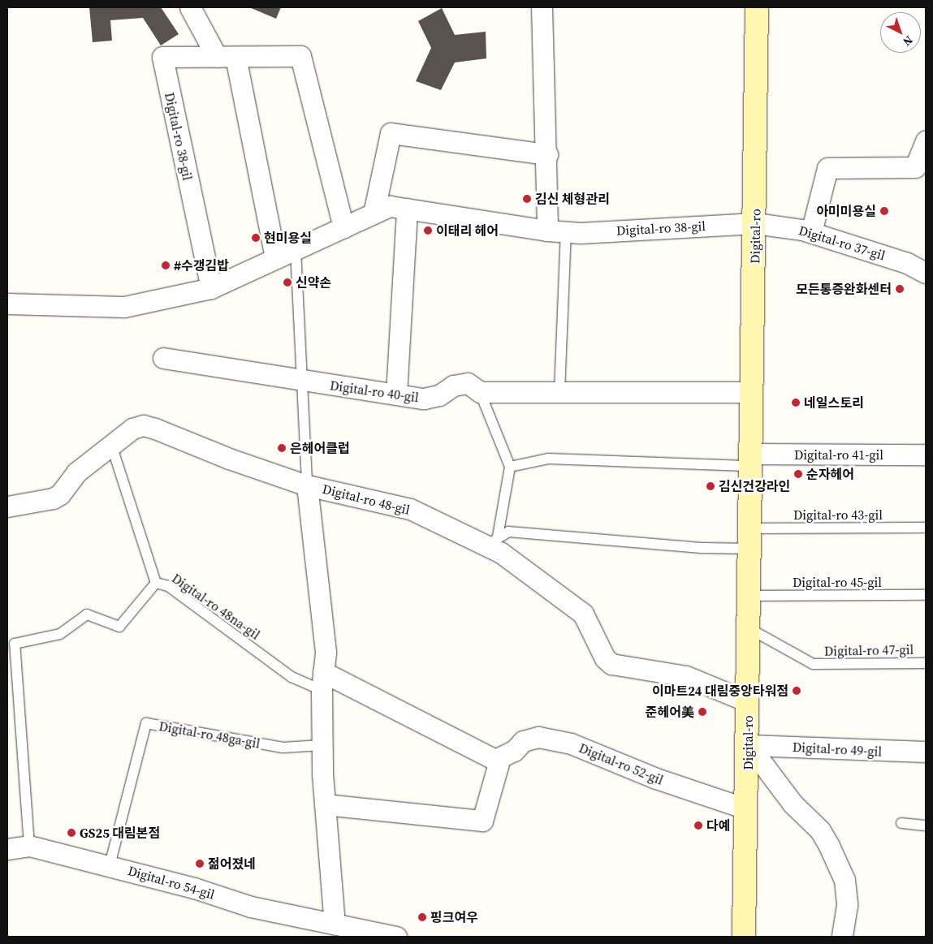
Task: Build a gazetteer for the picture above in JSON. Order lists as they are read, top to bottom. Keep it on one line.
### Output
{"streets":{"main road":["Digital-ro"],"street":["Digital-ro 38-gil","Digital-ro 37-gil","Digital-ro 40-gil","Digital-ro 41-gil","Digital-ro 48-gil","Digital-ro 49-gil","Digital-ro 52-gil","Digital-ro 54-gil"],"lane":["Digital-ro 43-gil","Digital-ro 45-gil","Digital-ro 48na-gil","Digital-ro 47-gil","Digital-ro 48ga-gil"]},"crossings":[["Digital-ro 38-gil","Digital-ro"],["Digital-ro 38-gil","Digital-ro 37-gil"],["Digital-ro","Digital-ro 37-gil"],["Digital-ro","Digital-ro 40-gil"],["Digital-ro","Digital-ro 41-gil"],["Digital-ro","Digital-ro 48-gil"],["Digital-ro","Digital-ro 43-gil"],["Digital-ro","Digital-ro 45-gil"],["Digital-ro","Digital-ro 47-gil"],["Digital-ro","Digital-ro 49-gil"],["Digital-ro","Digital-ro 52-gil"],["Digital-ro 48-gil","Digital-ro 48na-gil"],["Digital-ro 48ga-gil","Digital-ro 54-gil"]],"places":["김신 체형관리","아미미용실","이태리 헤어","현미용실","#수갱김밥","신약손","모든통증완화센터","네일스토리","은헤어클럽","순자헤어","김신건강라인","이마트24 대림중앙타워점","준헤어美","다예","GS25 대림본점","젊어졌네","핑크여우"],"north":"bottom right"}
